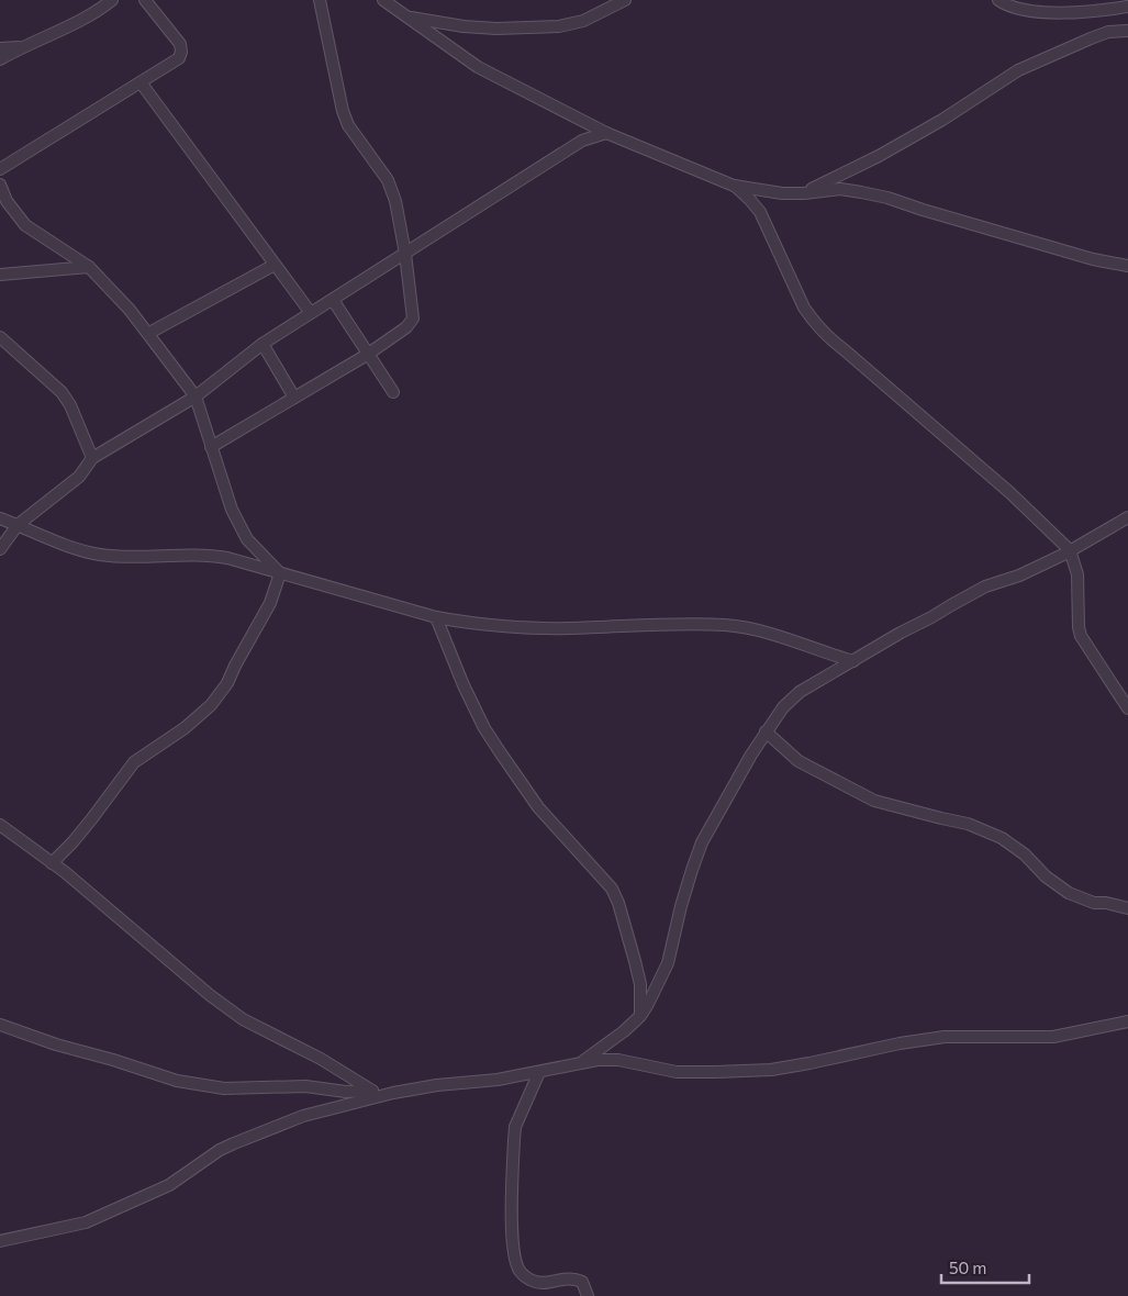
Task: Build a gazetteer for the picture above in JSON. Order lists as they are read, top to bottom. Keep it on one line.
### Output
{"scale_bar":"50 m"}
